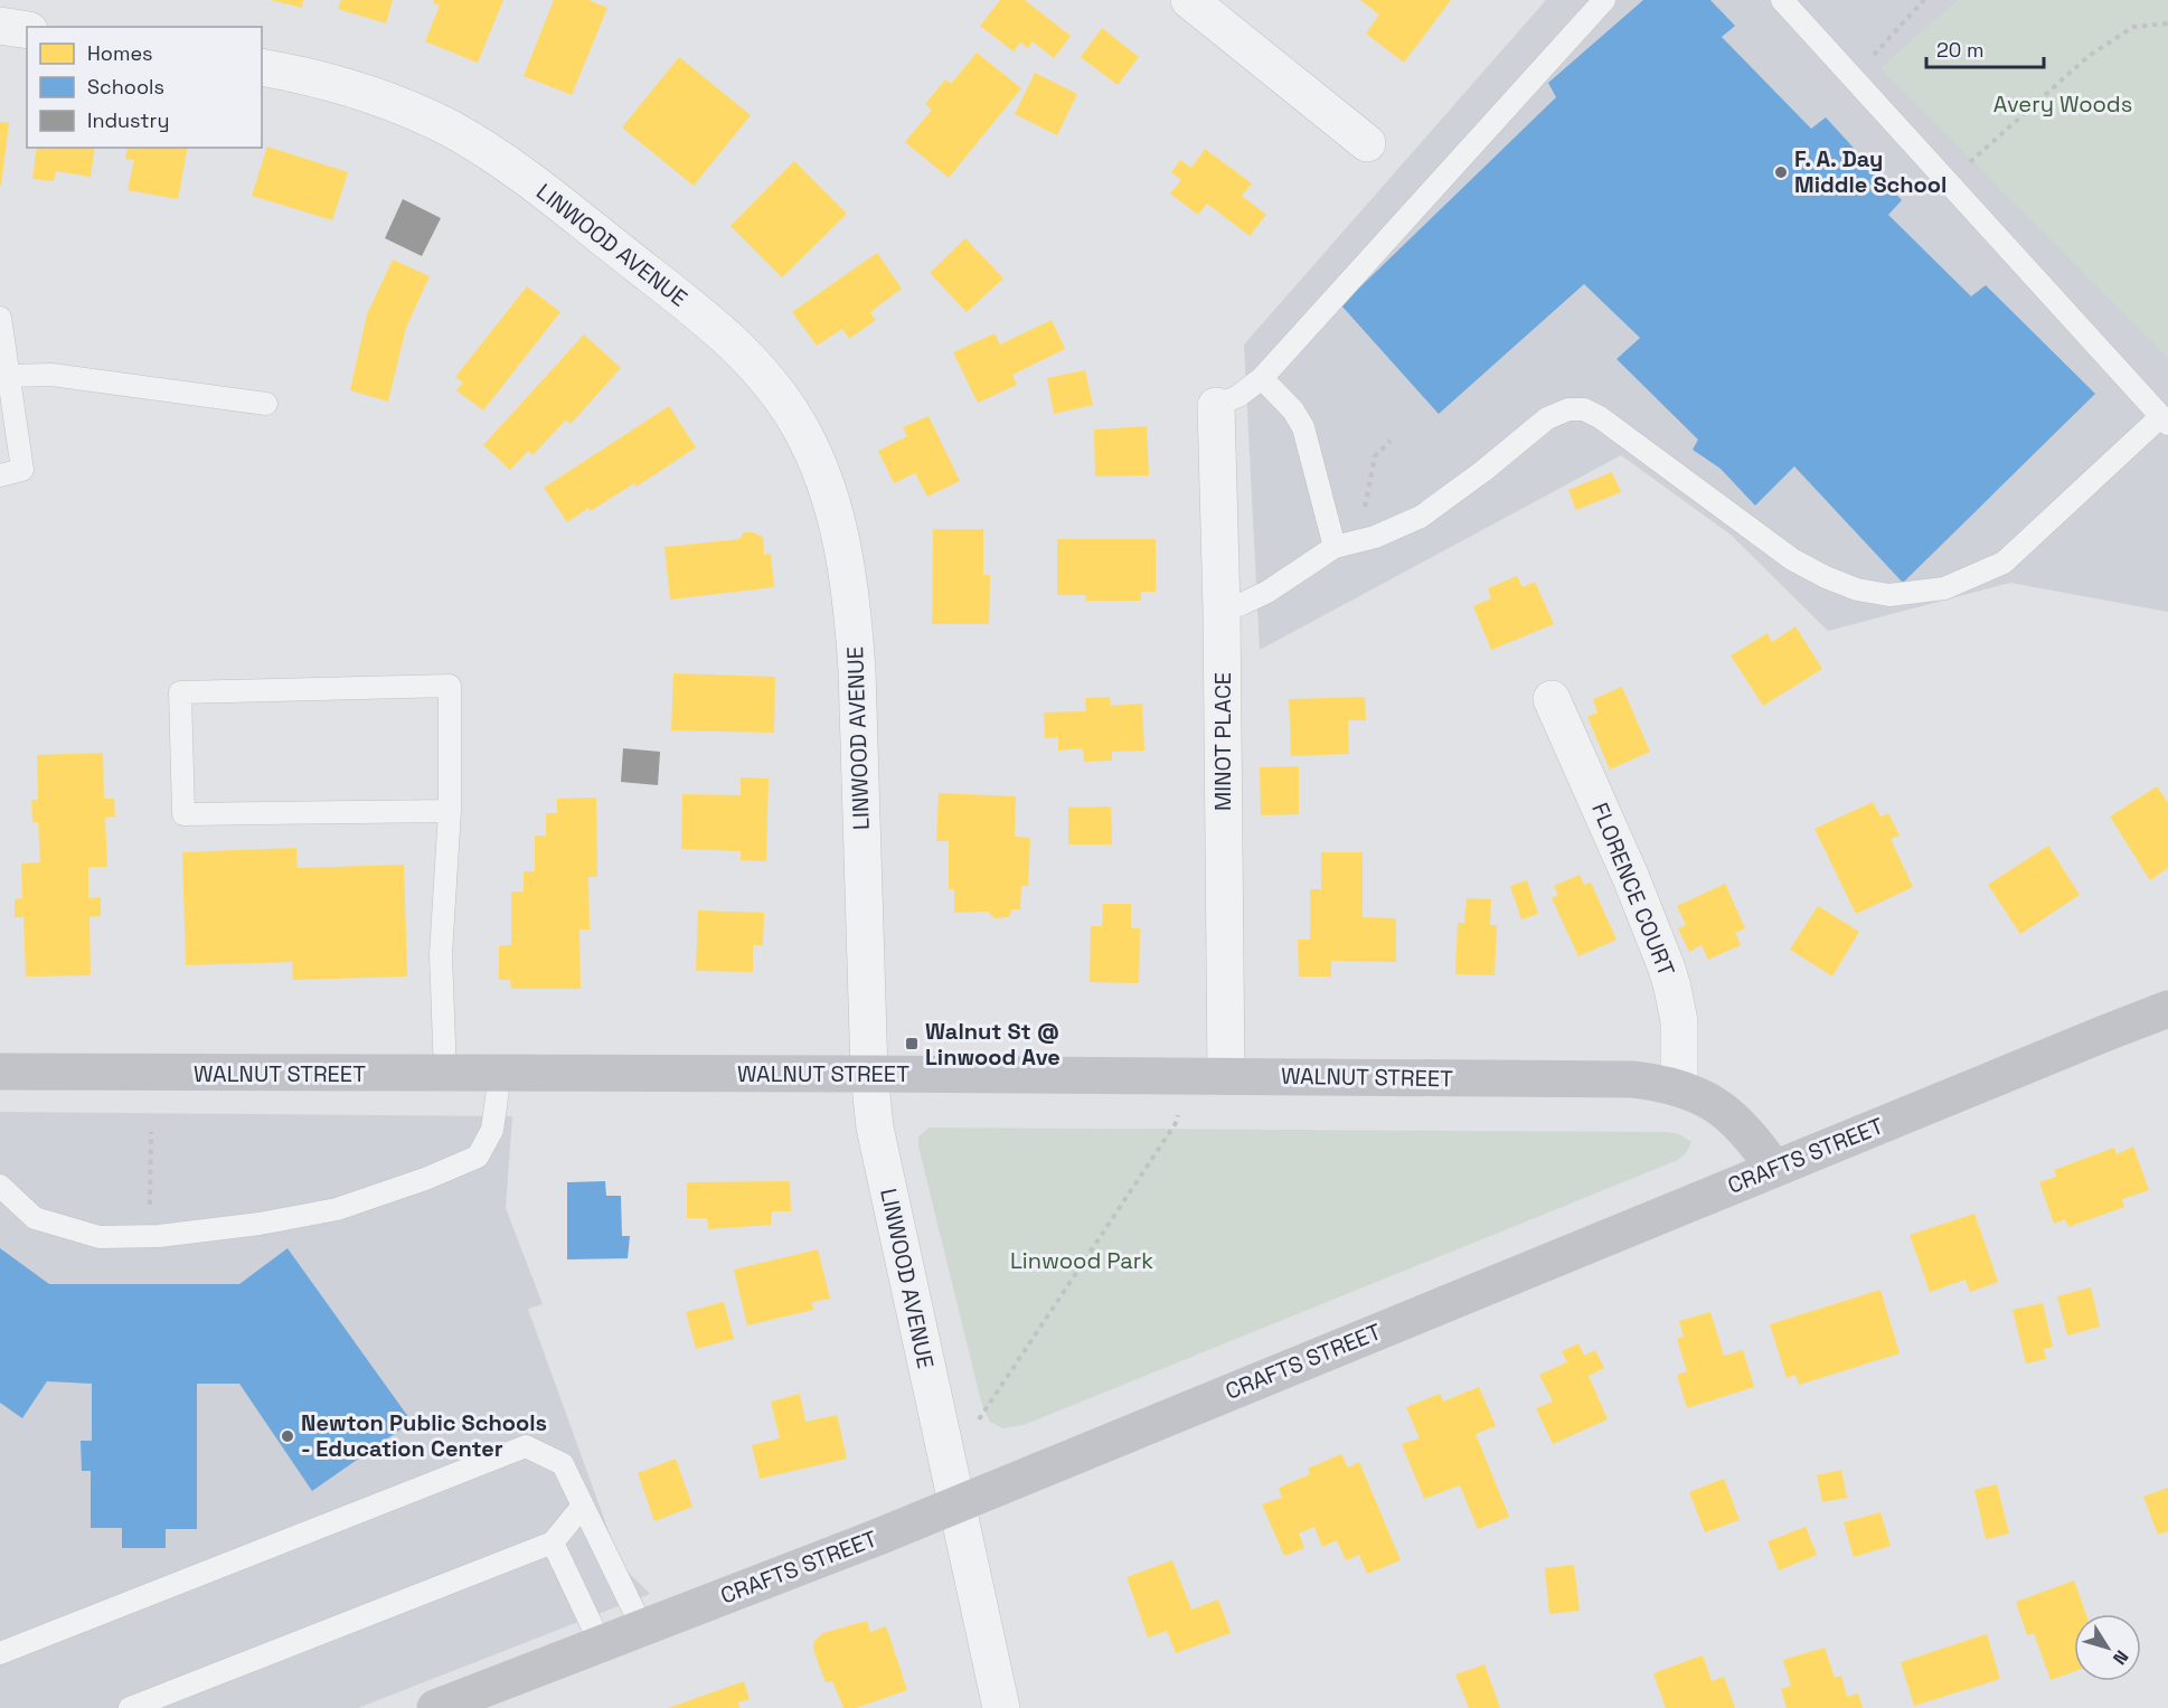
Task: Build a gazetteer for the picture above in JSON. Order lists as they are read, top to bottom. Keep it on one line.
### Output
{"streets":{"main road":["WALNUT STREET","CRAFTS STREET"],"street":["LINWOOD AVENUE","MINOT PLACE","FLORENCE COURT"]},"crossings":[["LINWOOD AVENUE","WALNUT STREET"],["LINWOOD AVENUE","CRAFTS STREET"],["MINOT PLACE","WALNUT STREET"],["FLORENCE COURT","WALNUT STREET"],["WALNUT STREET","CRAFTS STREET"]],"parks":["Avery Woods","Linwood Park"],"places":{"other":["F. A. Day Middle School","Newton Public Schools - Education Center"],"transit":["Walnut St @ Linwood Ave"]},"legend":["Homes","Schools","Industry"],"scale_bar":"20 m","north":"bottom right"}
